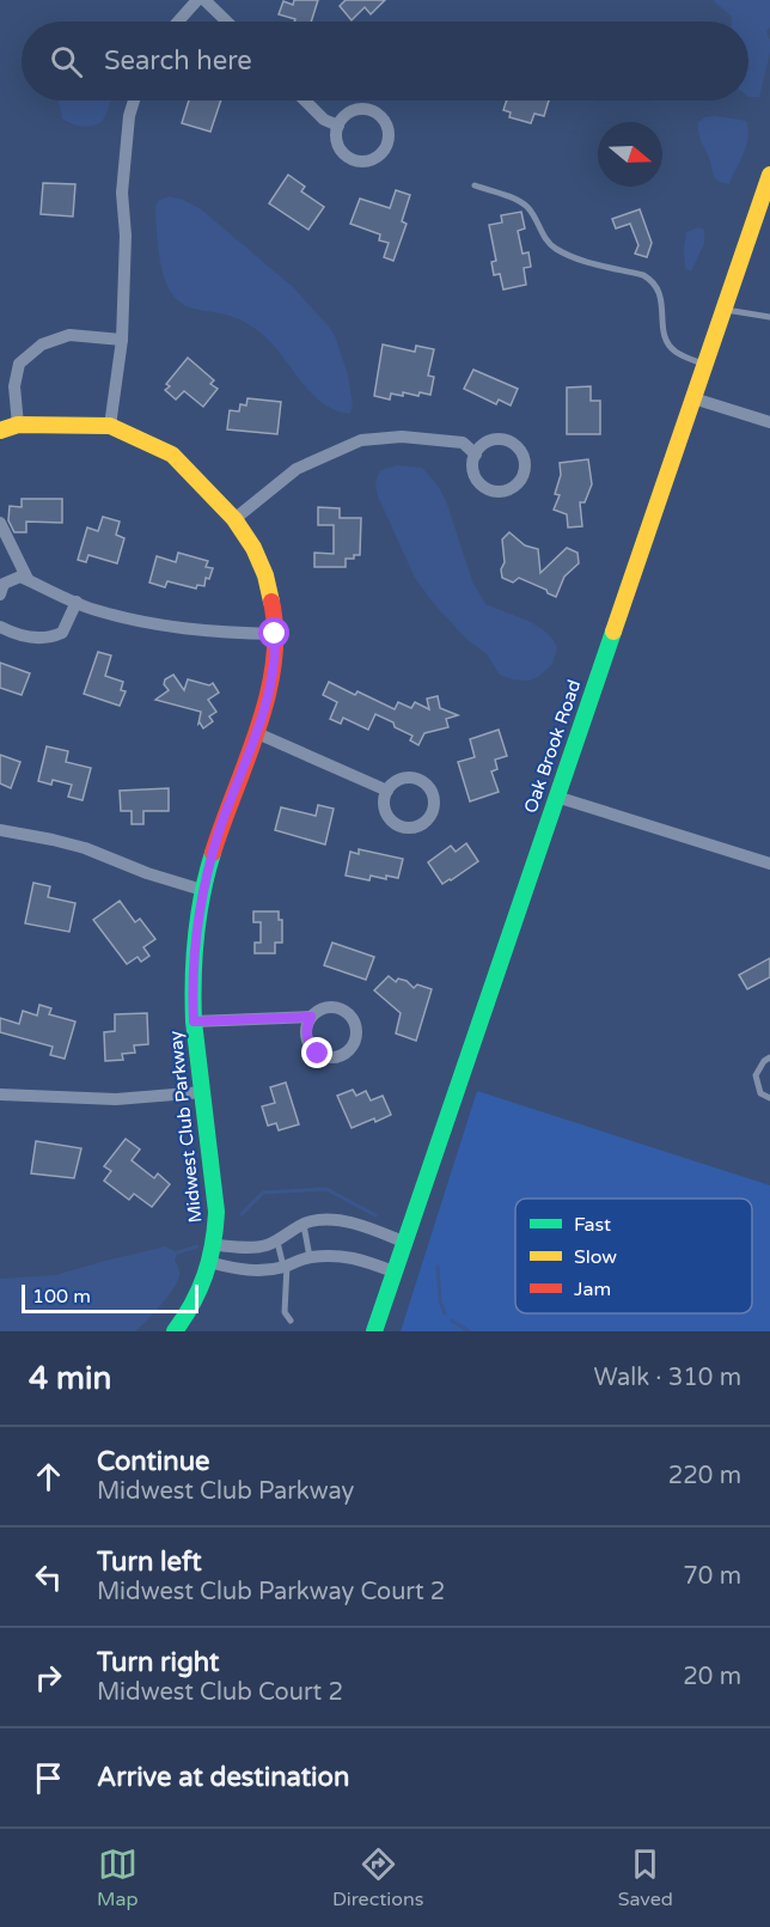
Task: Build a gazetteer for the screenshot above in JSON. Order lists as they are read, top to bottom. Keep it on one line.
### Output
{"streets":{"main road":["Oak Brook Road","Midwest Club Parkway"]},"crossings":[["Oak Brook Road","Midwest Club Parkway"]],"legend":["Fast","Slow","Jam"],"scale_bar":"100 m","north":"right","page":{"search":"Search here","scale":"100 m","heading":["4 min","Walk · 310 m"],"list":[["Continue","Midwest Club Parkway","220 m"],["Turn left","Midwest Club Parkway Court 2","70 m"],["Turn right","Midwest Club Court 2","20 m"],"Arrive at destination"],"nav":["Map","Directions","Saved"]}}
